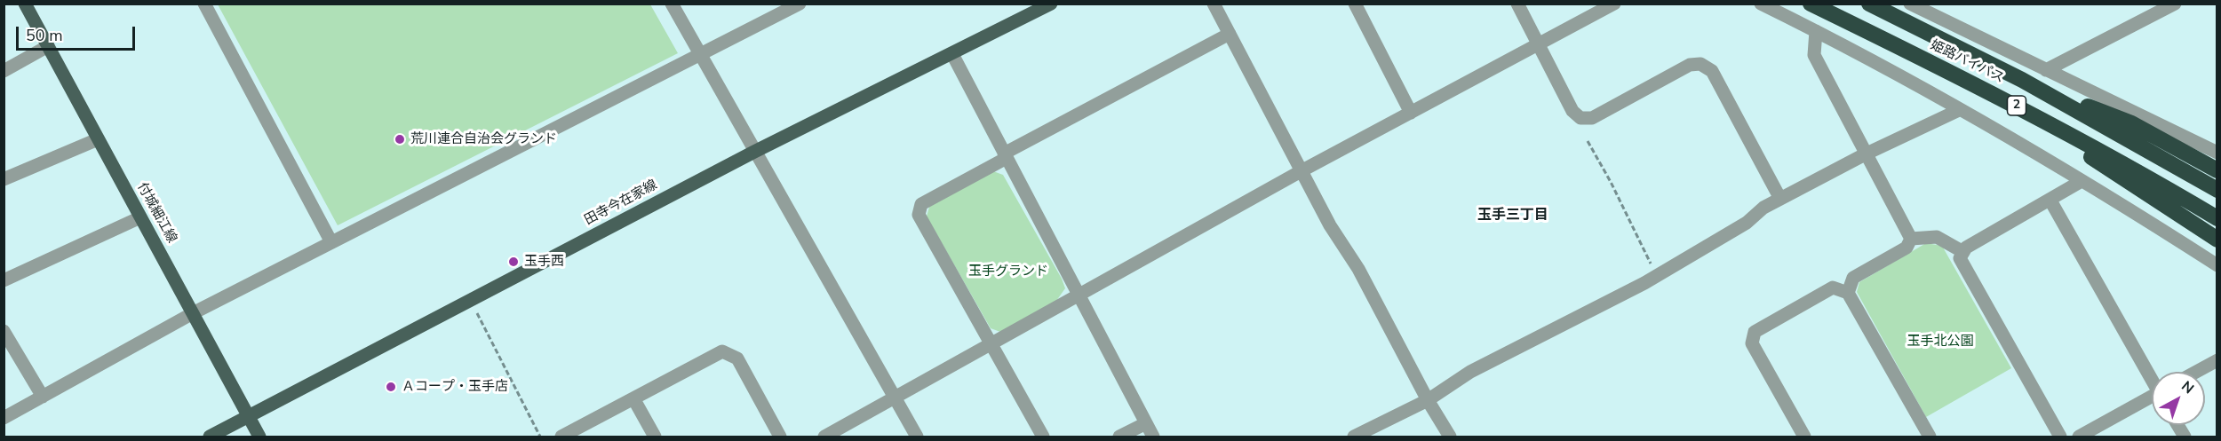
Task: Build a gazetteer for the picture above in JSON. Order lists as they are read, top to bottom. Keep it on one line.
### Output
{"streets":{"highway":["姫路バイパス","2"],"main road":["田寺今在家線","付城細江線"]},"crossings":[["田寺今在家線","付城細江線"]],"districts":["玉手三丁目"],"parks":["玉手グランド","玉手北公園"],"places":["荒川連合自治会グランド","玉手西","Ａコープ・玉手店"],"scale_bar":"50 m","north":"top right"}
